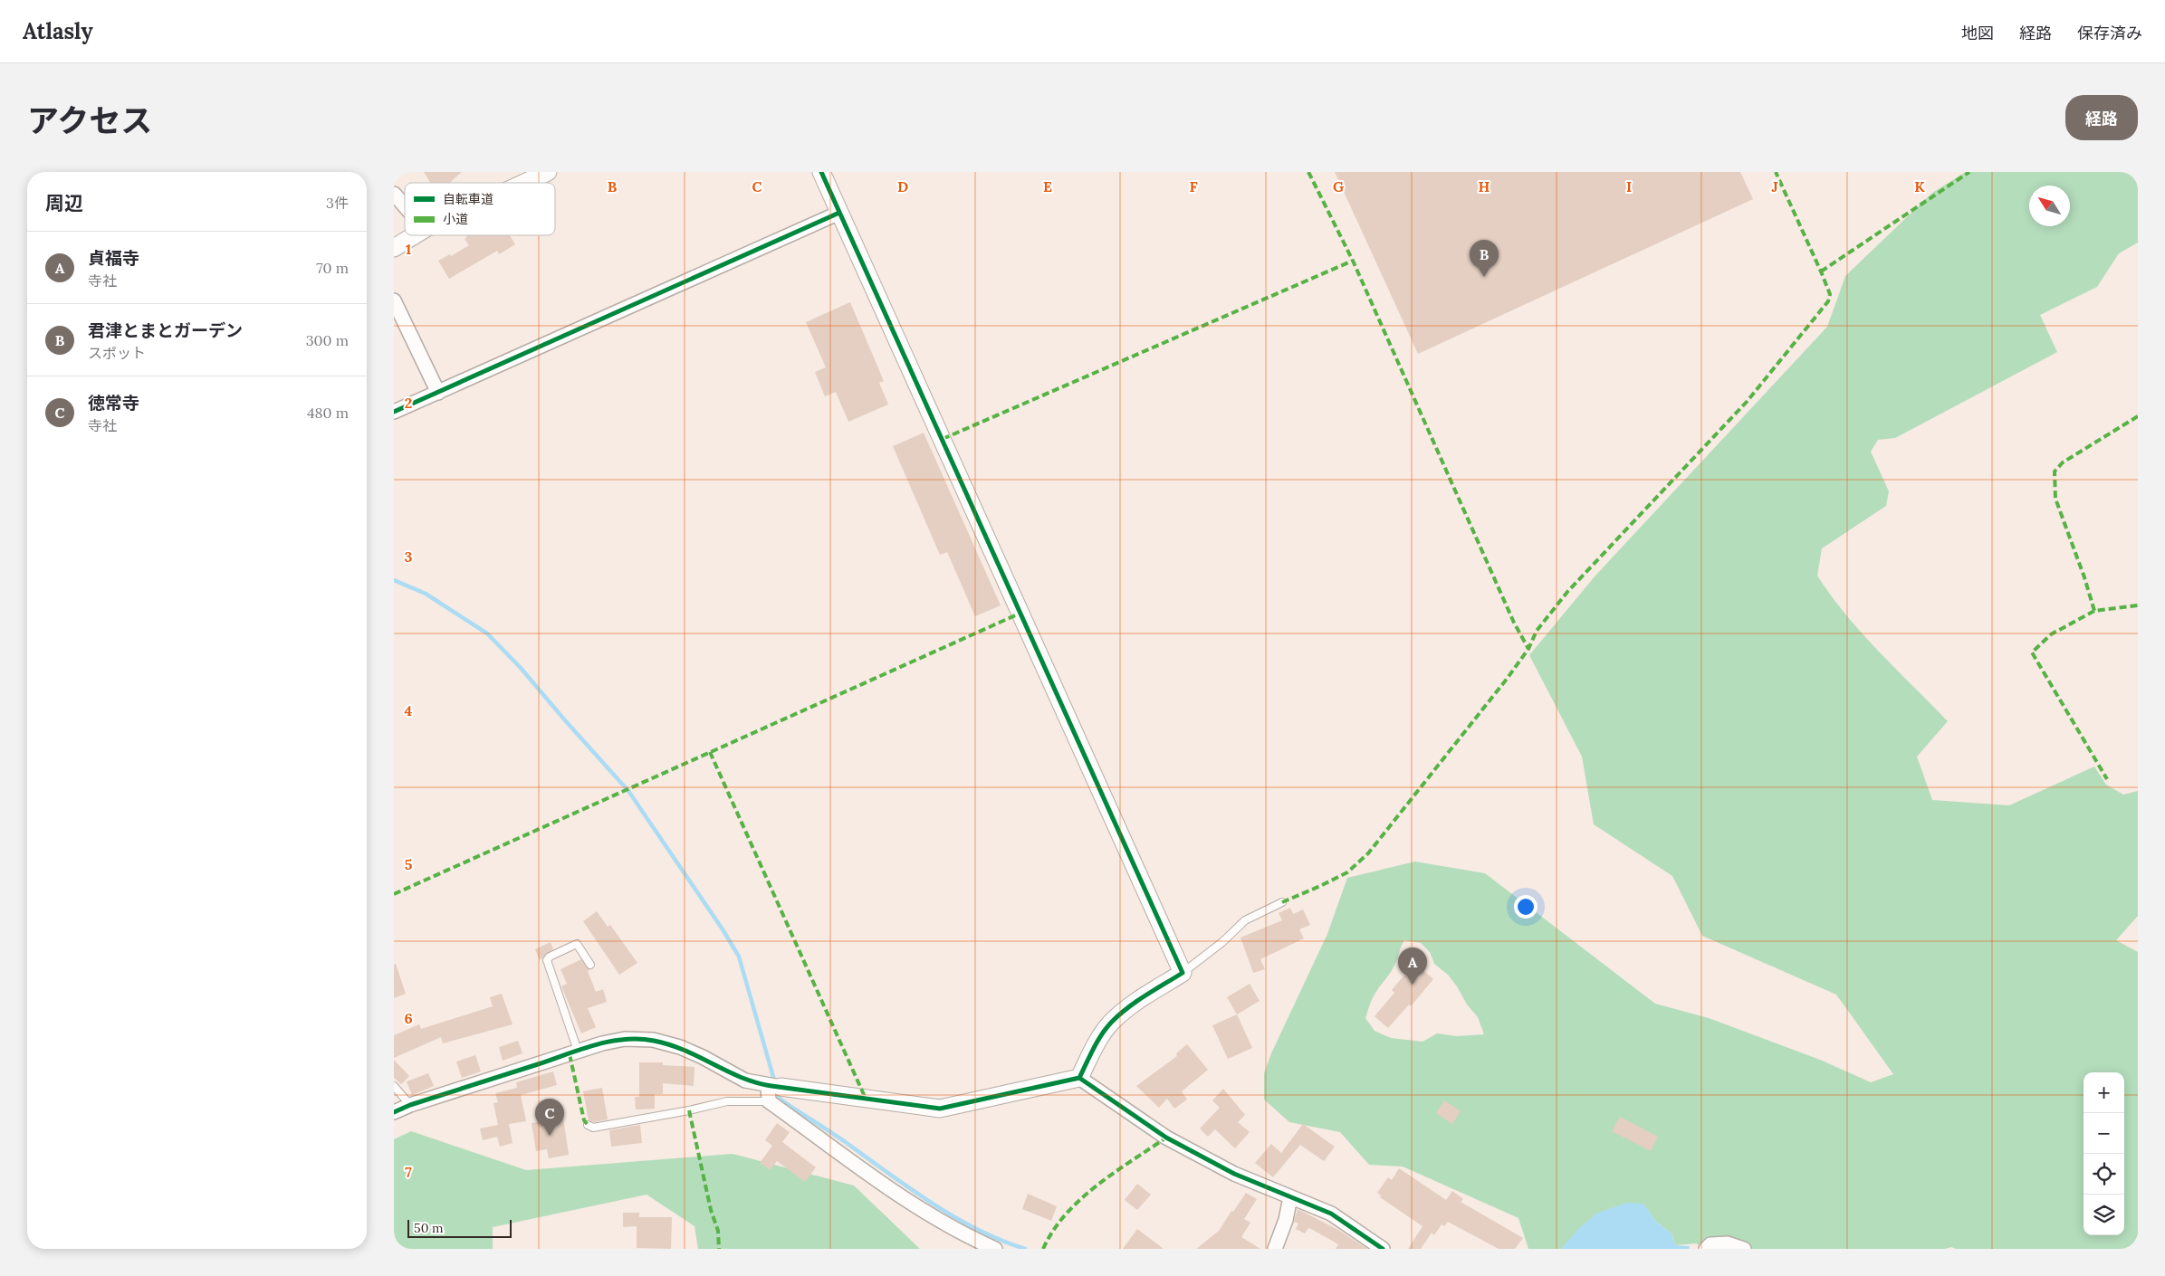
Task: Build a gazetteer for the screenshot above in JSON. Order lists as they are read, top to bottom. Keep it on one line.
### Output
{"legend":["自転車道","小道"],"scale_bar":"50 m","north":"top left","page":{"header":"Atlasly","nav":["地図","経路","保存済み"],"title":"アクセス","buttons":"経路","heading":["周辺","3件"],"list":[{"mark":"A","name":"貞福寺","note":"寺社","value":"70 m"},{"mark":"B","name":"君津とまとガーデン","note":"スポット","value":"300 m"},{"mark":"C","name":"徳常寺","note":"寺社","value":"480 m"}],"pins":["B","A","C"],"map_buttons":["+","−"],"scale":"50 m"},"grid":{"columns":["B","C","D","E","F","G","H","I","J","K"],"rows":["1","2","3","4","5","6","7"]}}
